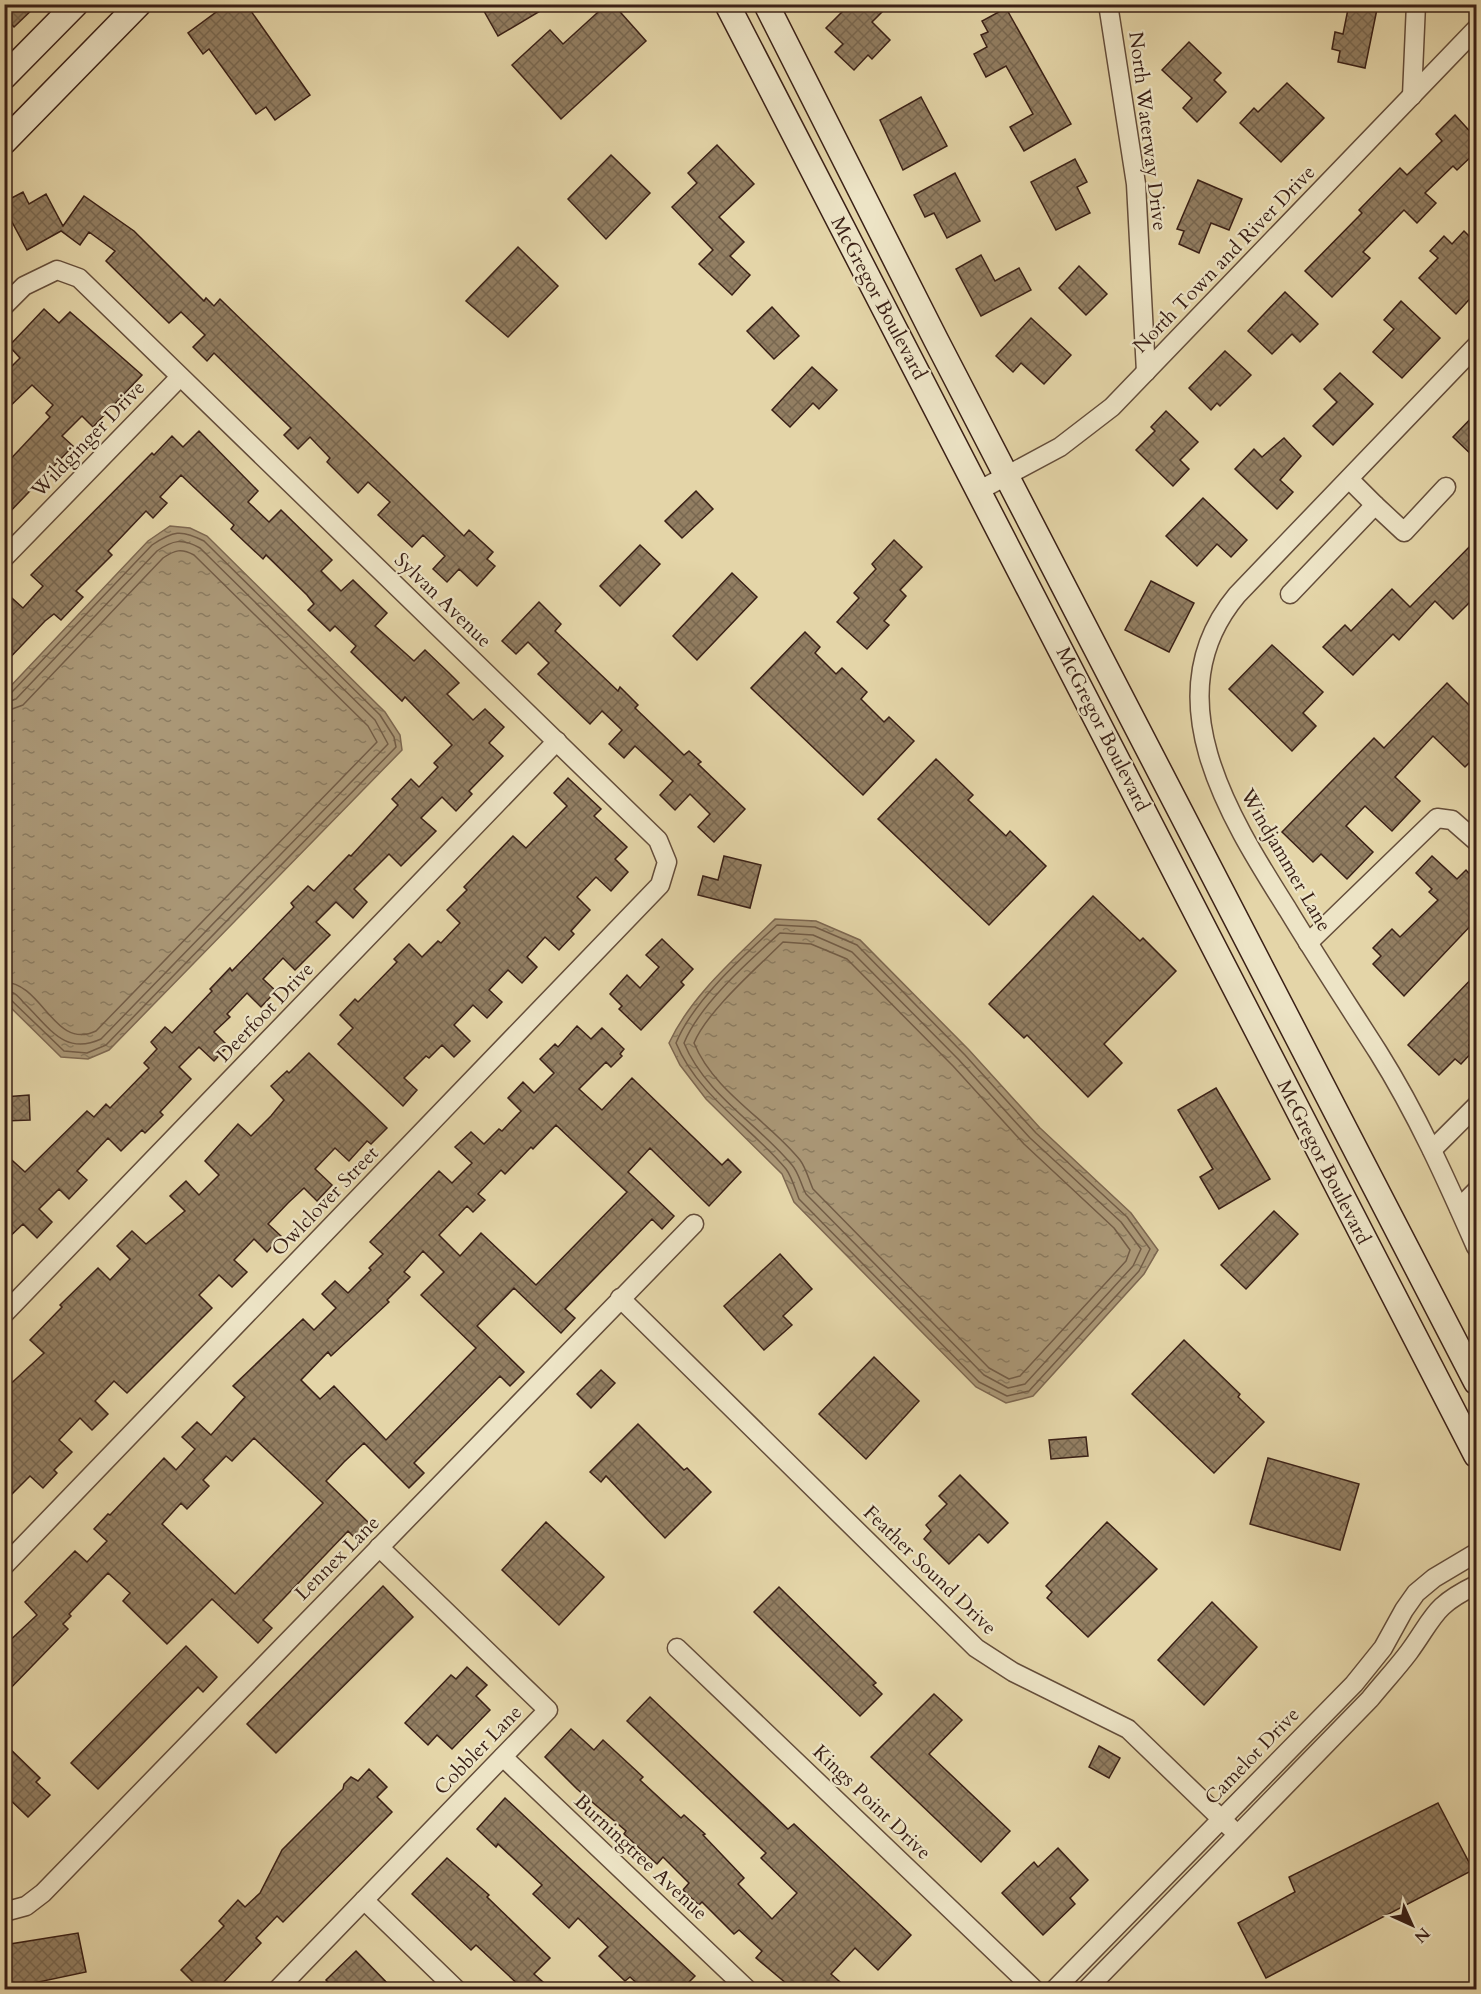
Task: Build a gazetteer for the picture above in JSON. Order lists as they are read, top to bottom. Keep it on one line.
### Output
{"streets":{"main road":["McGregor Boulevard"],"street":["North Waterway Drive","North Town and River Drive","Wildginger Drive","Sylvan Avenue","Windjammer Lane","Deerfoot Drive","Owlclover Street","Lennex Lane","Feather Sound Drive","Cobbler Lane","Camelot Drive","Kings Point Drive","Burningtree Avenue"]},"crossings":[["North Waterway Drive","North Town and River Drive"],["North Town and River Drive","McGregor Boulevard"],["Wildginger Drive","Sylvan Avenue"],["Sylvan Avenue","Deerfoot Drive"],["Sylvan Avenue","Owlclover Street"],["Lennex Lane","Feather Sound Drive"],["Lennex Lane","Cobbler Lane"],["Feather Sound Drive","Camelot Drive"],["Cobbler Lane","Burningtree Avenue"]],"north":"bottom right"}
